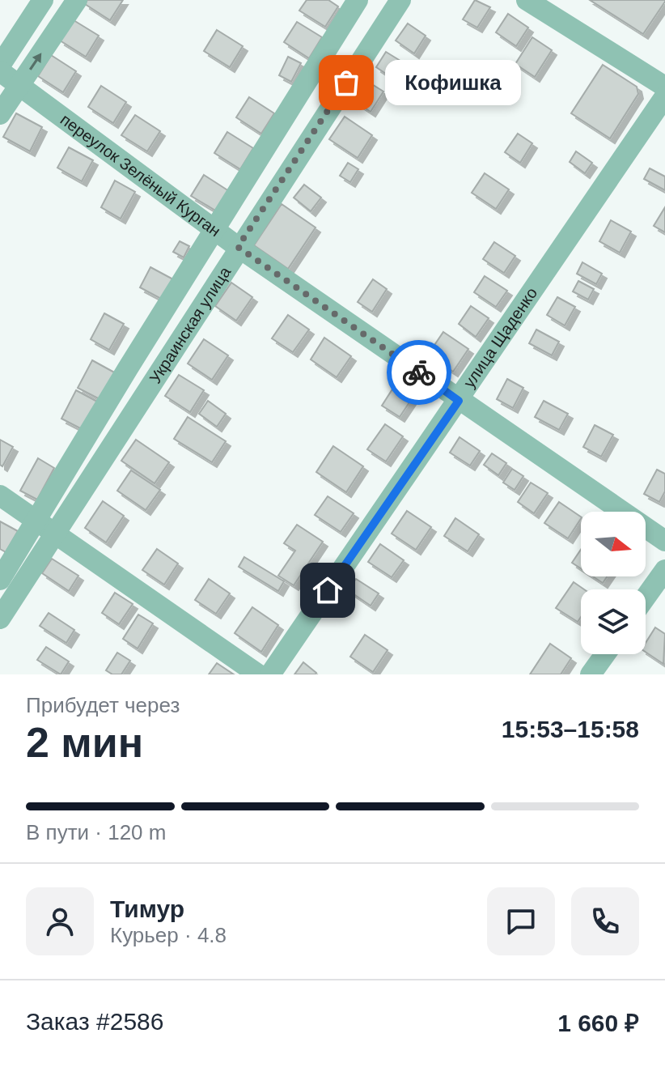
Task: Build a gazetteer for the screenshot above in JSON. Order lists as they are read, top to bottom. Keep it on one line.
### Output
{"streets":{"street":["переулок Зелёный Курган","Украинская улица","улица Щаденко"]},"crossings":[["переулок Зелёный Курган","Украинская улица"],["переулок Зелёный Курган","улица Щаденко"]],"places":["Кофишка"],"north":"right","page":{"bubble":"Кофишка","heading":["2 мин","Прибудет через","15:53–15:58"],"panel":["Тимур","Курьер · 4.8","Заказ #2586","1 660 ₽"],"bar":"В пути · 120 m"}}
